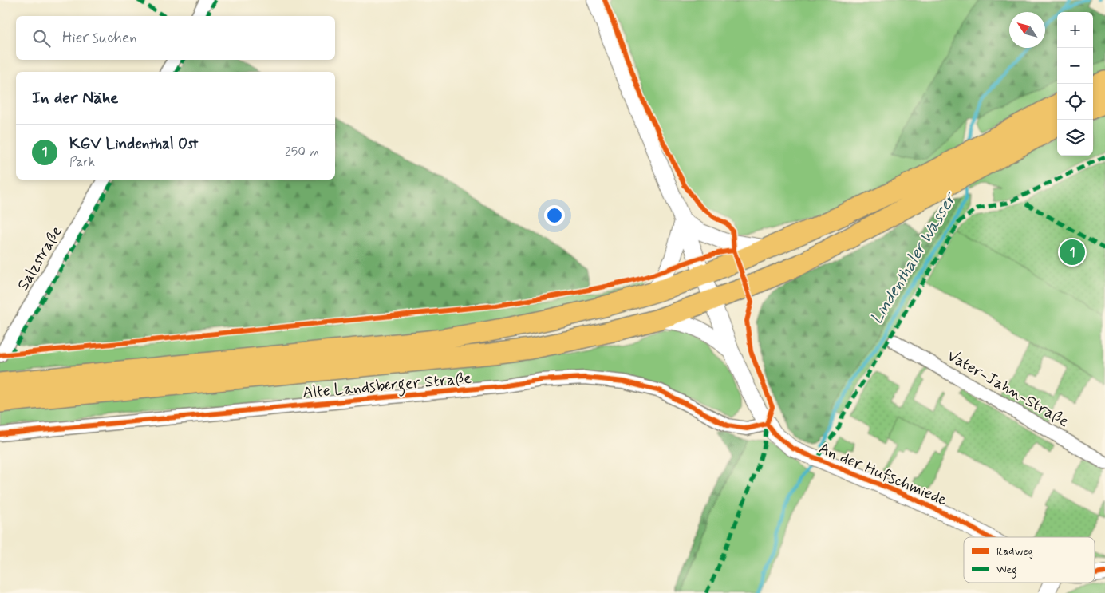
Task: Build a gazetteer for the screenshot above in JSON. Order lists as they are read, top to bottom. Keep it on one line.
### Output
{"streets":{"street":["Salzstraße","Alte Landsberger Straße","Vater-Jahn-Straße","An der Hufschmiede"]},"crossings":[["Alte Landsberger Straße","An der Hufschmiede"]],"water":["Lindenthaler Wasser"],"legend":["Radweg","Weg"],"north":"top left","page":{"map_buttons":["+","−"],"search":"Hier suchen","heading":"In der Nähe","list":[{"mark":"1","name":"KGV Lindenthal Ost","note":"Park","value":"250 m"}],"pins":"1"}}
